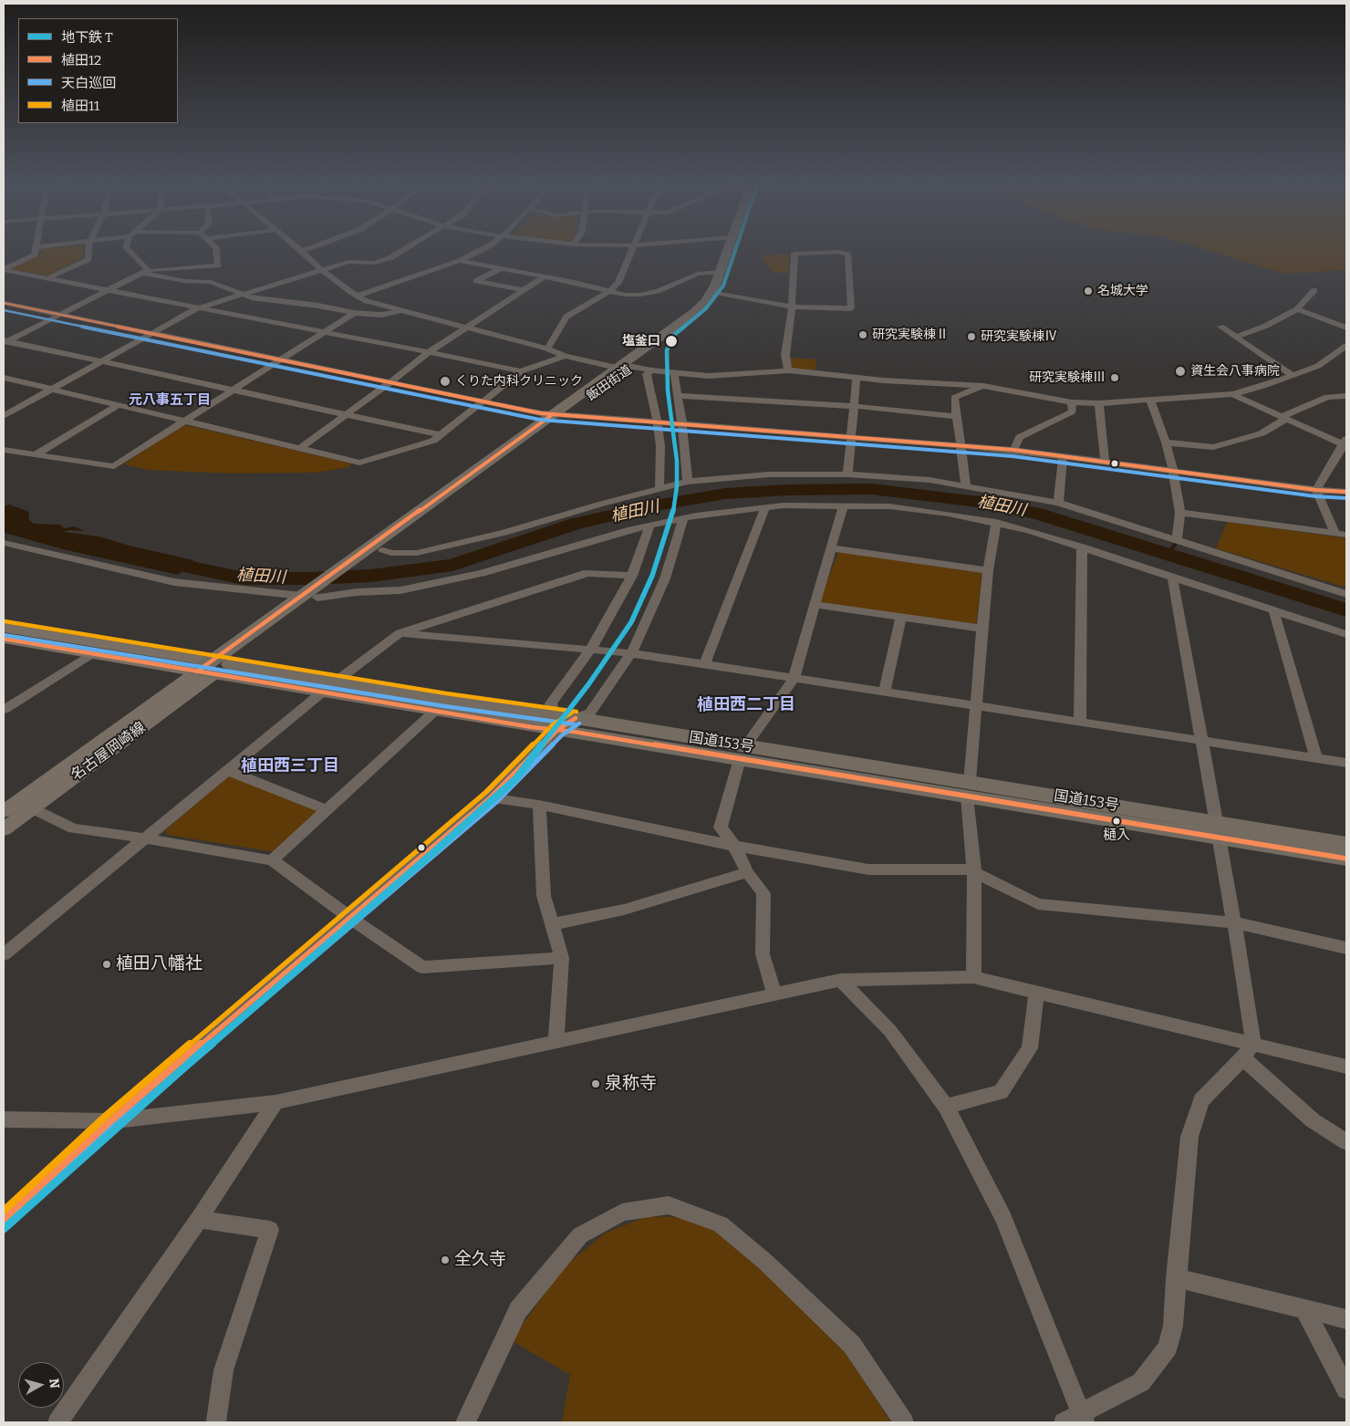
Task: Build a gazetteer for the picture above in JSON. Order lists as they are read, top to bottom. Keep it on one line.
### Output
{"streets":{"highway":["飯田街道","国道153号"],"main road":["名古屋岡崎線"]},"crossings":[["飯田街道","国道153号"],["飯田街道","名古屋岡崎線"],["国道153号","名古屋岡崎線"]],"districts":["元八事五丁目","植田西二丁目","植田西三丁目"],"water":["植田川"],"places":["名城大学","研究実験棟Ⅱ","研究実験棟Ⅳ","塩釜口","資生会八事病院","研究実験棟Ⅲ","くりた内科クリニック","樋入","植田八幡社","泉称寺","全久寺"],"lines":["metro line T","transit line 植田12","transit line 天白巡回","transit line 植田11"],"legend":["地下鉄 T","植田12","天白巡回","植田11"],"north":"right"}
